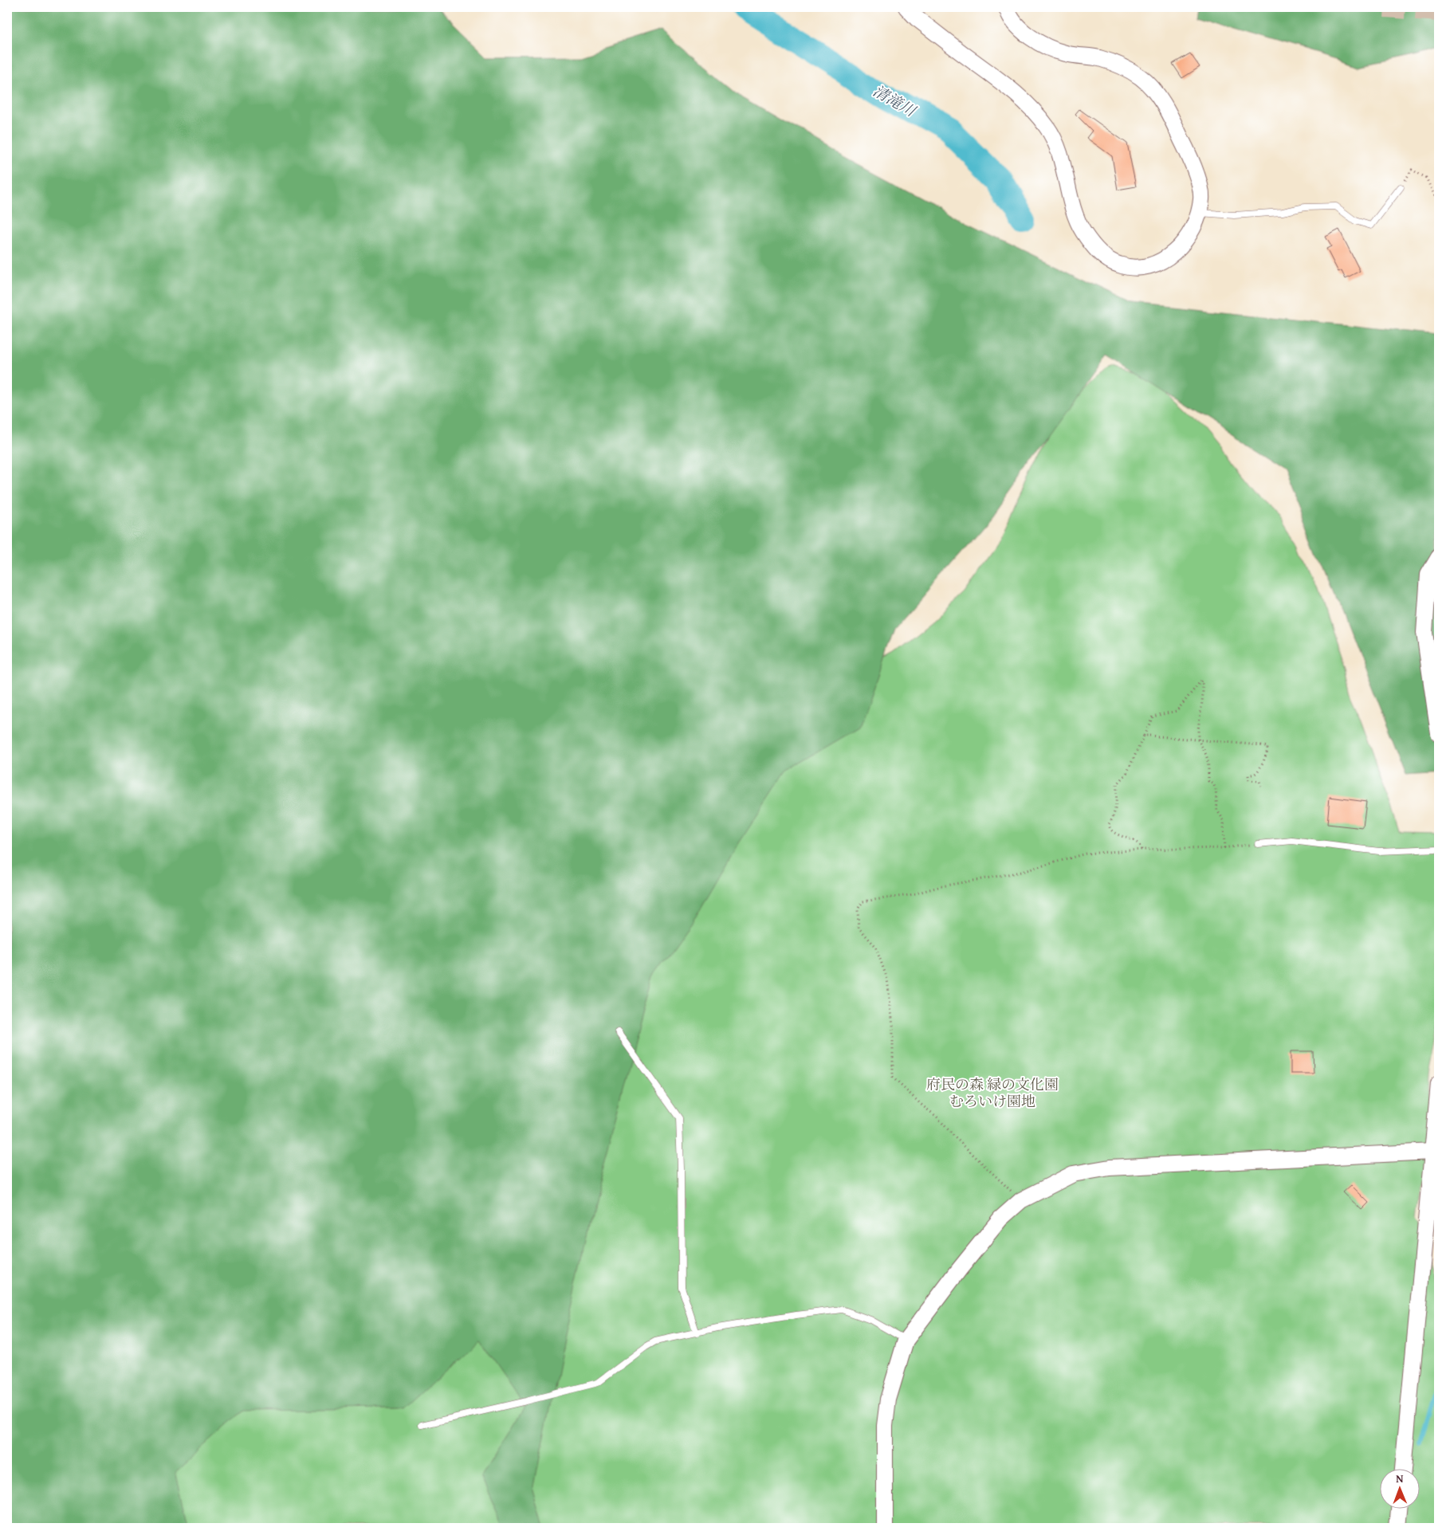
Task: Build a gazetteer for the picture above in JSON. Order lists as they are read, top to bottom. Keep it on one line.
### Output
{"water":["清滝川"],"parks":["府民の森 緑の文化園 むろいけ園地"],"north":"top"}
